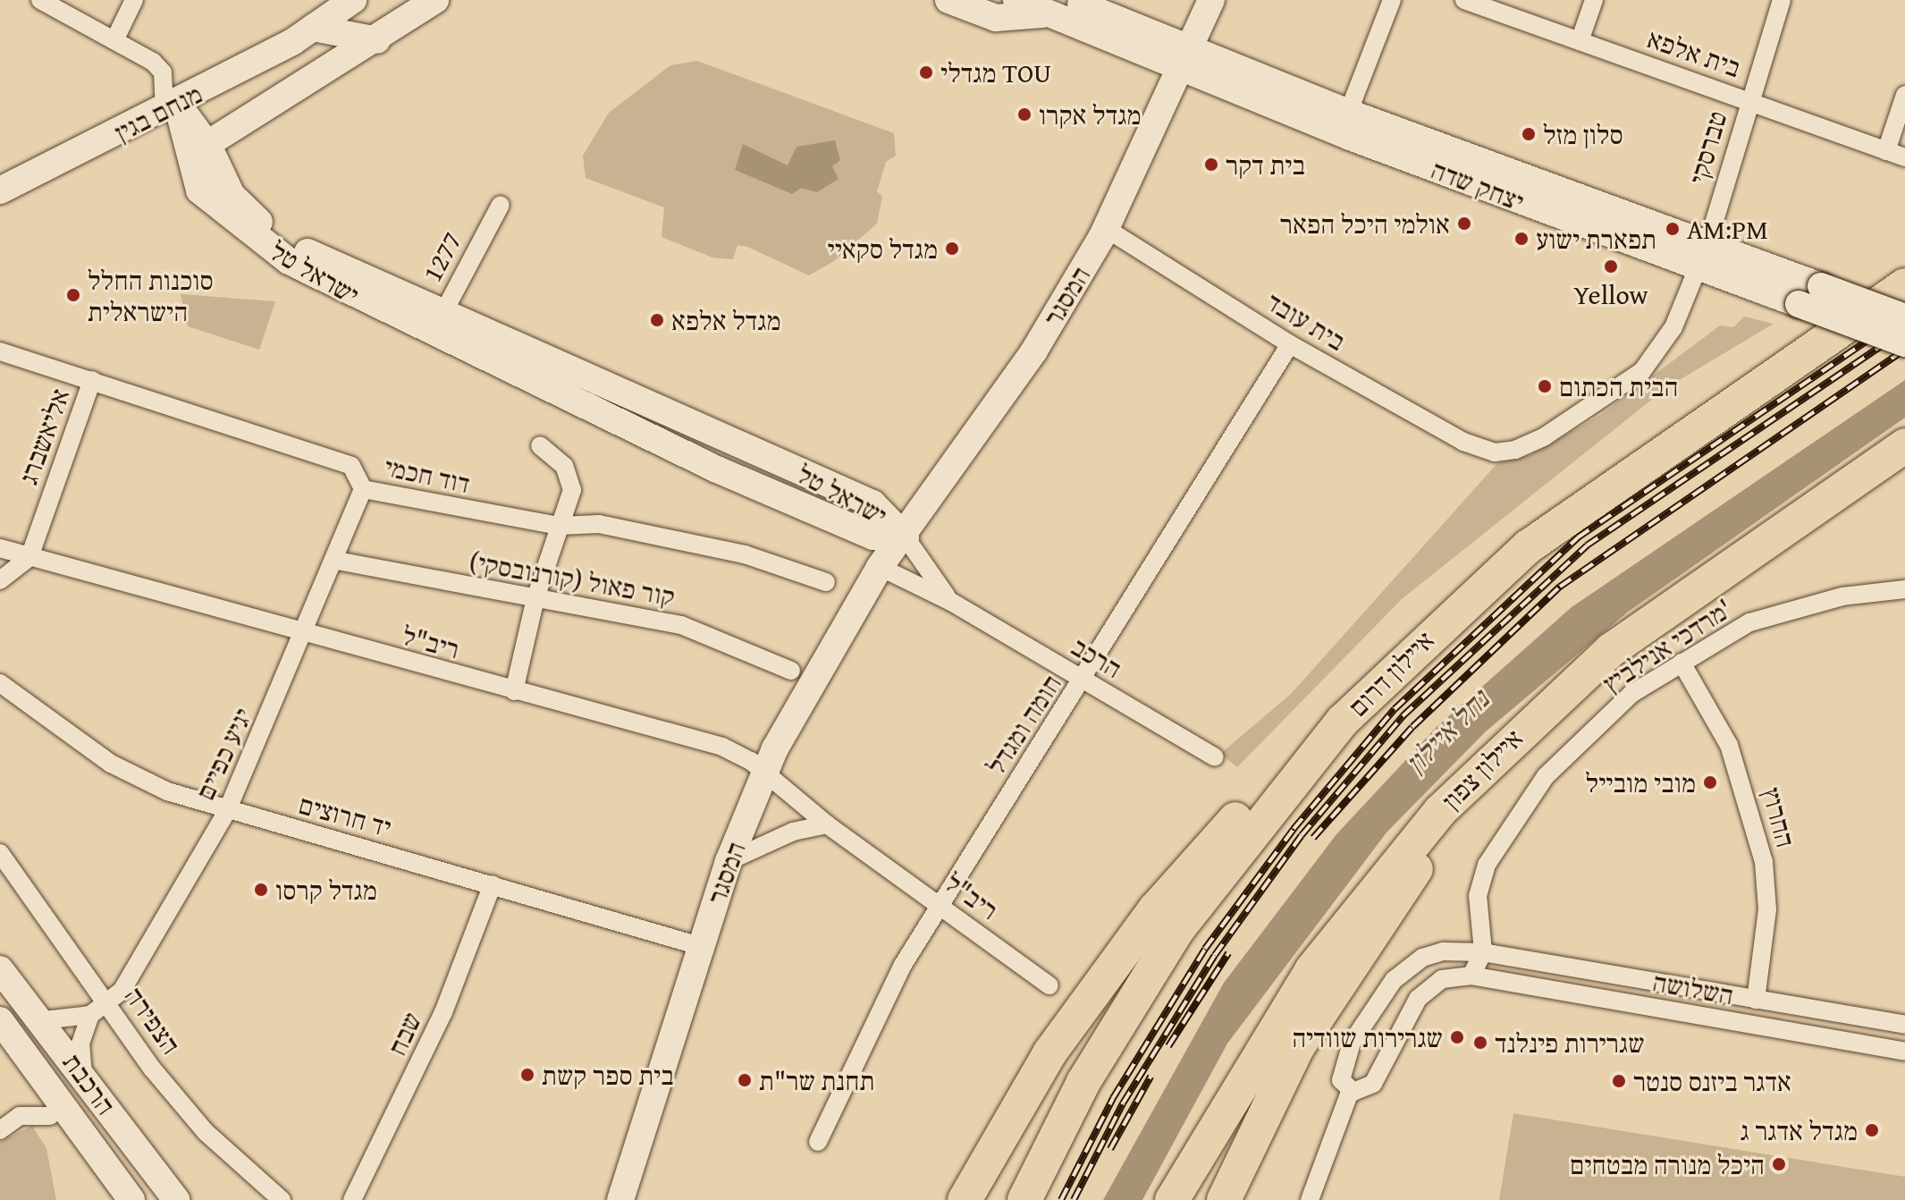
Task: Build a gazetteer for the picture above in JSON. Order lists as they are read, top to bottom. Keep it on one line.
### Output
{"streets":{"highway":["איילון דרום","איילון צפון"],"street":["בית אלפא","מנחם בגין","טברסקי","יצחק שדה","1277","ישראל טל","המסגר","בית עובד","אליאשברג","דוד חכמי","קור פאול (קורנובסקי)","ריב\"ל","מרדכי אנילביץ'","הרכב","חומה ומגדל","יגיע כפיים","יד חרוצים","החרוץ","השלושה","הצפירה","שבח","הרכבת"]},"crossings":[["בית אלפא","טברסקי"],["מנחם בגין","ישראל טל"],["טברסקי","יצחק שדה"],["טברסקי","בית עובד"],["יצחק שדה","המסגר"],["יצחק שדה","בית עובד"],["1277","ישראל טל"],["ישראל טל","המסגר"],["ישראל טל","הרכב"],["המסגר","בית עובד"],["המסגר","ריב\"ל"],["המסגר","הרכב"],["המסגר","יד חרוצים"],["בית עובד","חומה ומגדל"],["אליאשברג","דוד חכמי"],["אליאשברג","ריב\"ל"],["דוד חכמי","יגיע כפיים"],["קור פאול (קורנובסקי)","יגיע כפיים"],["ריב\"ל","חומה ומגדל"],["ריב\"ל","יגיע כפיים"],["מרדכי אנילביץ'","החרוץ"],["מרדכי אנילביץ'","השלושה"],["הרכב","חומה ומגדל"],["יגיע כפיים","יד חרוצים"],["יגיע כפיים","הצפירה"],["יגיע כפיים","הרכבת"],["יד חרוצים","שבח"],["החרוץ","השלושה"]],"water":["נחל איילון"],"places":["מגדלי TOU","מגדל אקרו","סלון מזל","בית דקר","אולמי היכל הפאר","AM:PM","תפארת ישוע","מגדל סקאיי","Yellow","סוכנות החלל הישראלית","מגדל אלפא","הבית הכתום","מובי מובייל","מגדל קרסו","שגרירות שוודיה","שגרירות פינלנד","בית ספר קשת","תחנת שר\"ת","אדגר ביזנס סנטר","מגדל אדגר ג","היכל מנורה מבטחים"]}
